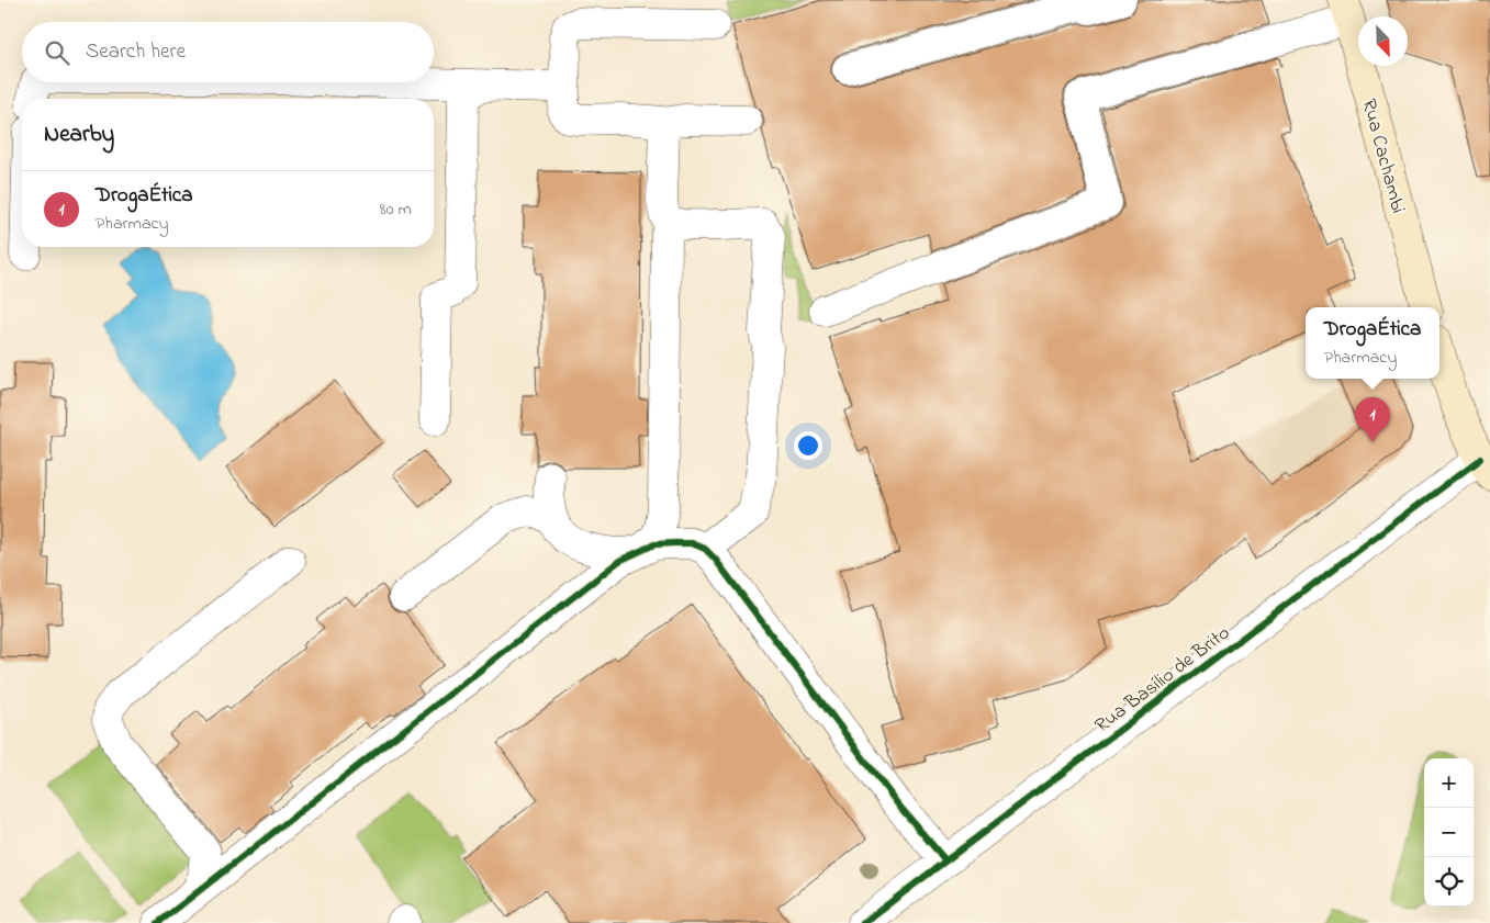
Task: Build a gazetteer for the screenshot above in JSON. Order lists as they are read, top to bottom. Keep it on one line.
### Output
{"streets":{"street":["Rua Cachambi","Rua Basílio de Brito"]},"north":"bottom right","page":{"search":"Search here","heading":"Nearby","list":[{"mark":"1","name":"DrogaÉtica","note":"Pharmacy","value":"80 m"}],"popup":["DrogaÉtica","Pharmacy"],"pins":"1","map_buttons":["+","−"]}}
